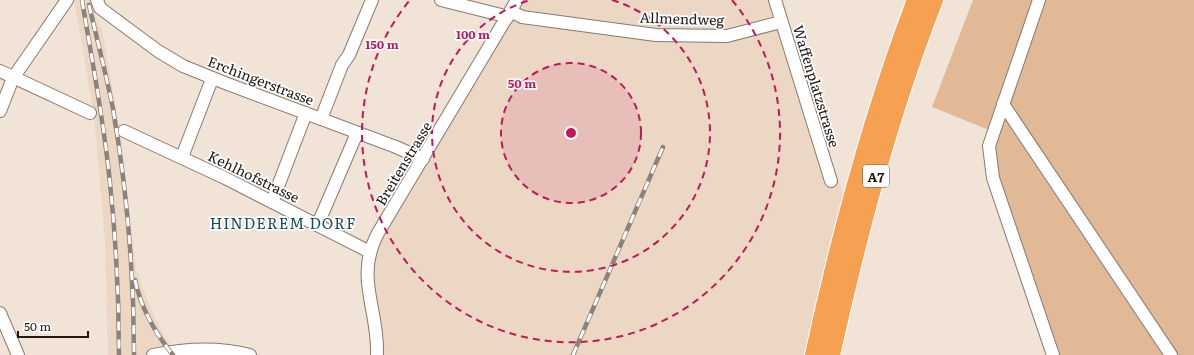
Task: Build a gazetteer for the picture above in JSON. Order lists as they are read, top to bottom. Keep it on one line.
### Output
{"streets":{"highway":["A7"],"street":["Allmendweg","Erchingerstrasse","Waffenplatzstrasse","Breitenstrasse","Kehlhofstrasse"]},"crossings":[["Allmendweg","Waffenplatzstrasse"],["Allmendweg","Breitenstrasse"],["Erchingerstrasse","Breitenstrasse"],["Breitenstrasse","Kehlhofstrasse"]],"districts":["HINDEREM DORF"],"scale_bar":"50 m","rings":["100 m","150 m","50 m"]}
